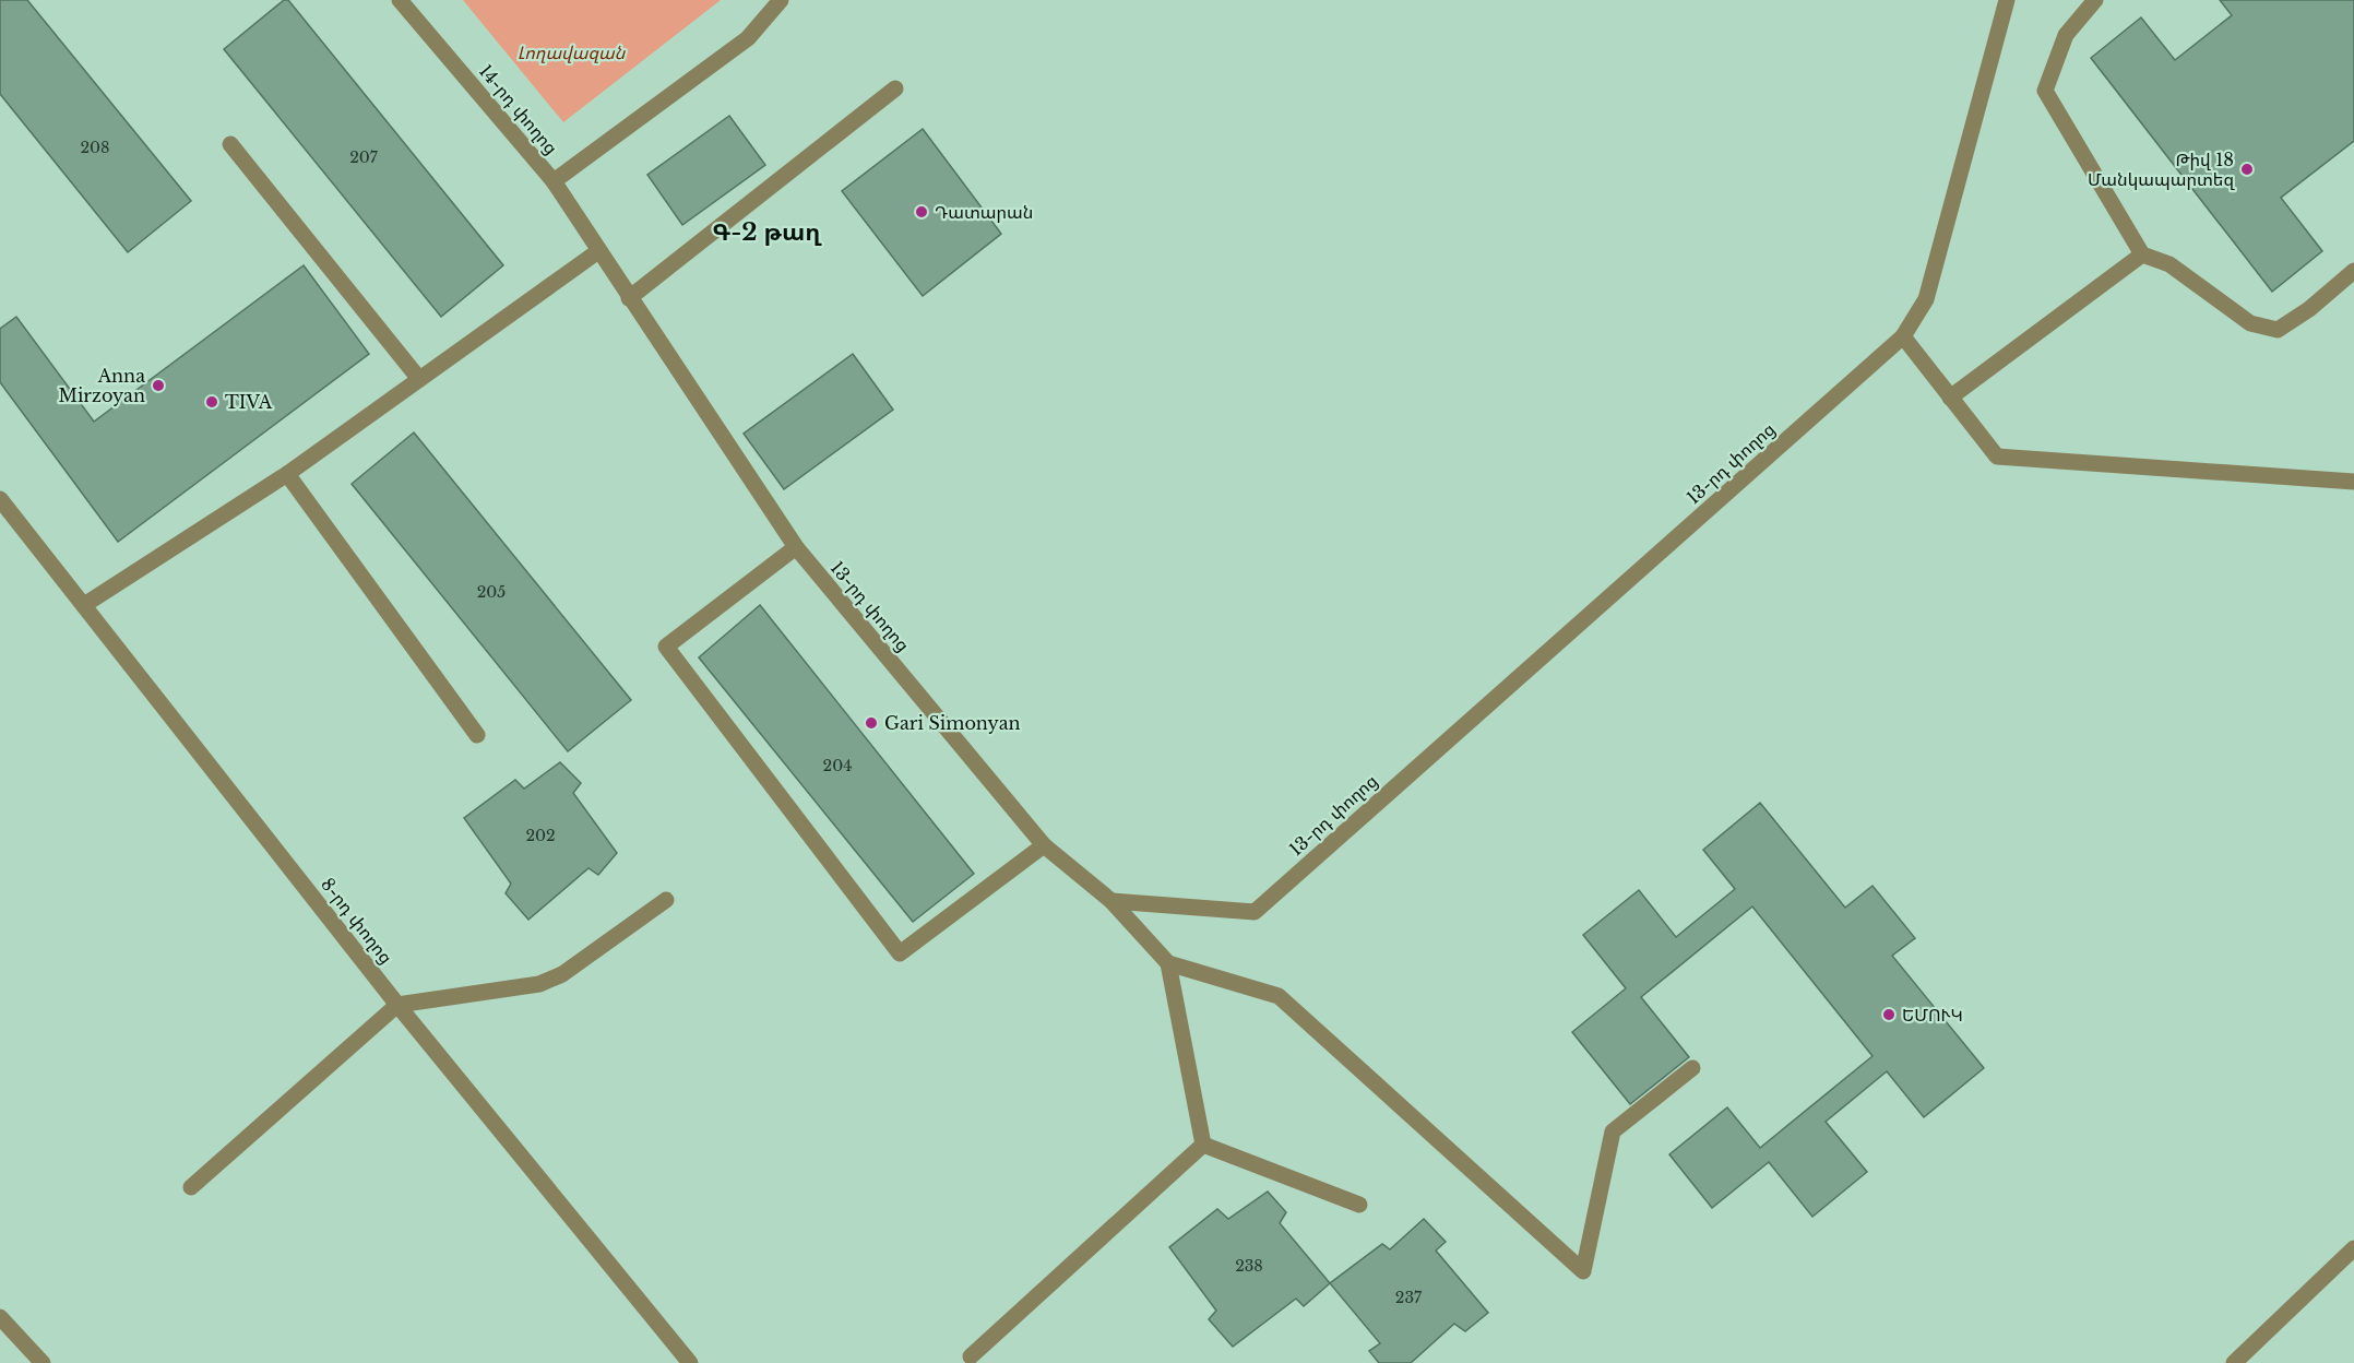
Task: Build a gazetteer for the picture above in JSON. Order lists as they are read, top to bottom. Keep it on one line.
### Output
{"streets":{"street":["14-րդ փողոց","13-րդ փողոց","8-րդ փողոց"]},"crossings":[["14-րդ փողոց","13-րդ փողոց"]],"districts":["Գ-2 թաղ"],"parks":["Լողավազան"],"places":["Թիվ 18 Մանկապարտեզ","Դատարան","Anna Mirzoyan","TIVA","Gari Simonyan","ԵՄՈՒԿ"],"house_numbers":["208","207","205","204","202","238","237"]}
